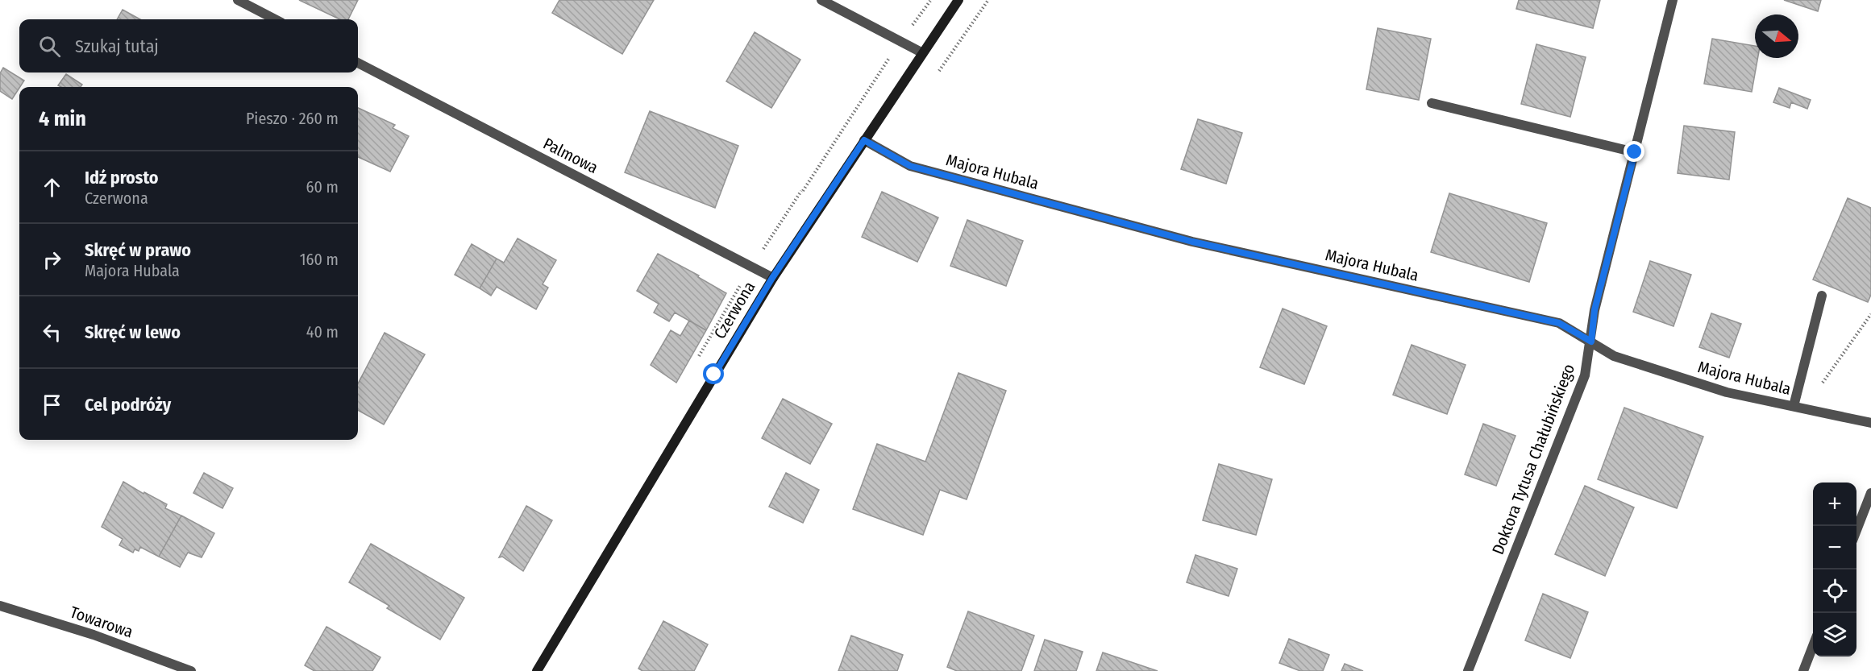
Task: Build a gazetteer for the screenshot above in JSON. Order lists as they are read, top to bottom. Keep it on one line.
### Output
{"streets":{"street":["Palmowa","Majora Hubala","Czerwona","Doktora Tytusa Chałubińskiego","Towarowa"]},"crossings":[["Palmowa","Czerwona"],["Majora Hubala","Czerwona"],["Majora Hubala","Doktora Tytusa Chałubińskiego"]],"north":"right","page":{"search":"Szukaj tutaj","heading":["4 min","Pieszo · 260 m"],"list":[["Idź prosto","Czerwona","60 m"],["Skręć w prawo","Majora Hubala","160 m"],["Skręć w lewo","40 m"],"Cel podróży"],"map_buttons":["+","−"]}}
